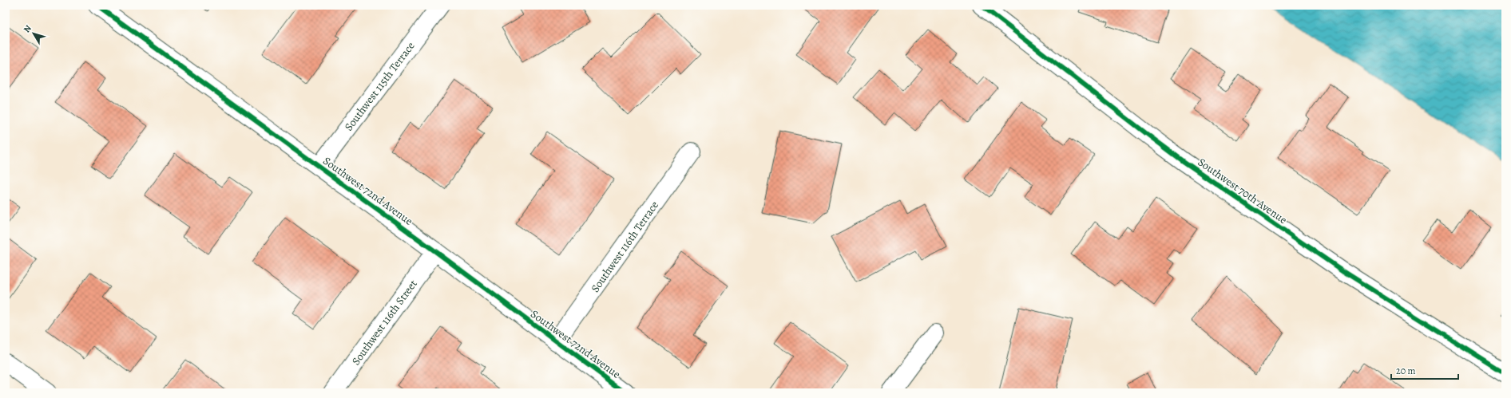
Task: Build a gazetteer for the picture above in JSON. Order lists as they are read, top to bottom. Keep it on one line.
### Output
{"streets":{"street":["Southwest 115th Terrace","Southwest 72nd Avenue","Southwest 70th Avenue","Southwest 116th Terrace","Southwest 116th Street"]},"crossings":[["Southwest 115th Terrace","Southwest 72nd Avenue"],["Southwest 72nd Avenue","Southwest 116th Terrace"],["Southwest 72nd Avenue","Southwest 116th Street"]],"scale_bar":"20 m","north":"top left"}
